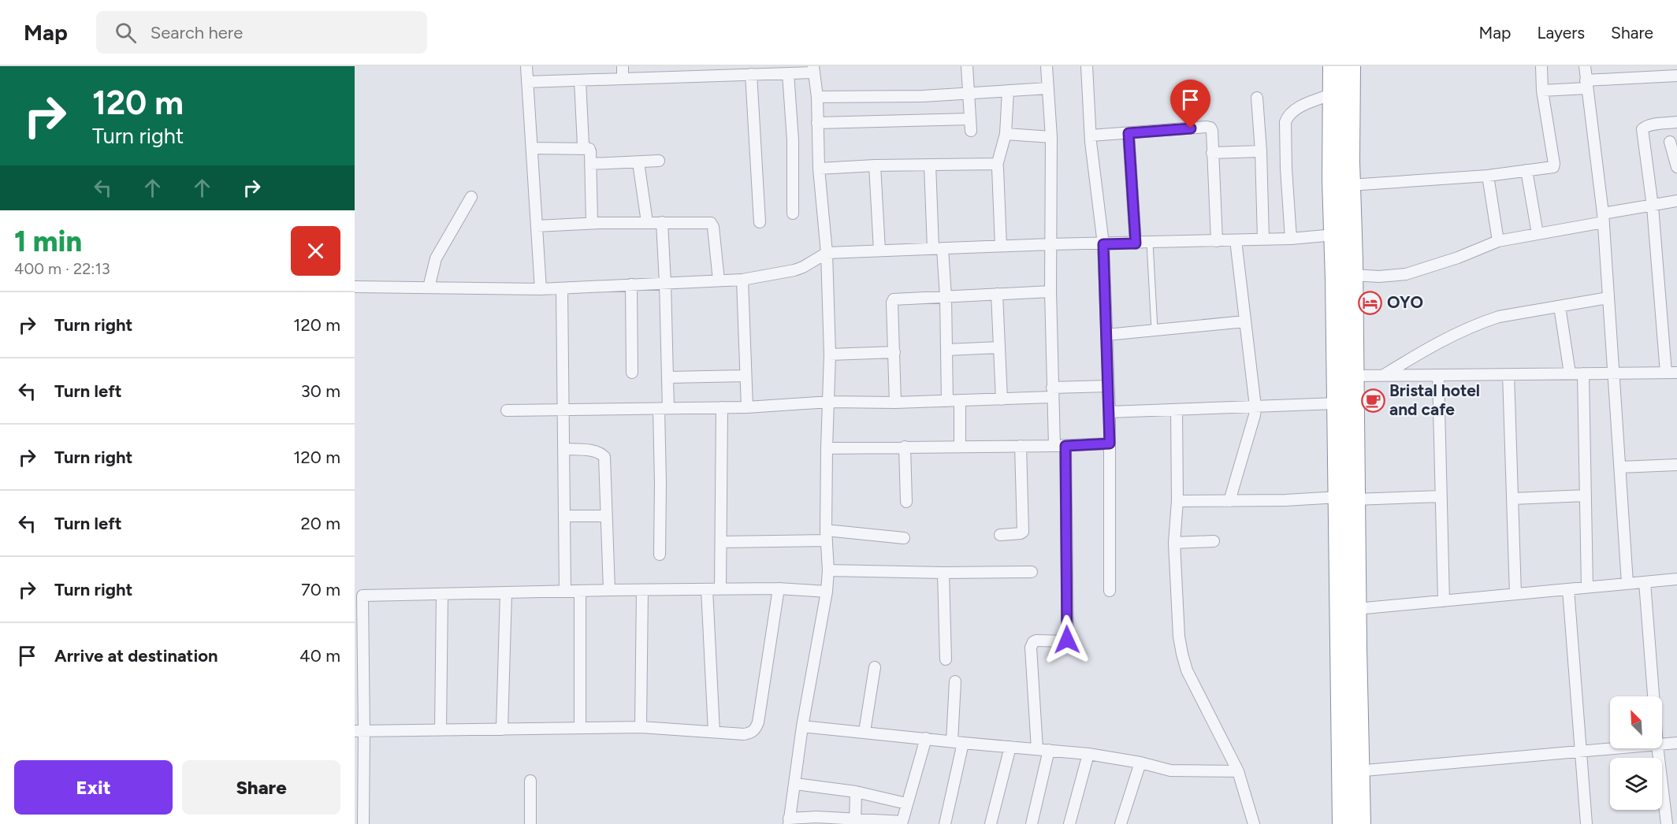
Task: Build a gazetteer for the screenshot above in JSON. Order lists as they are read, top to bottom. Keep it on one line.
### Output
{"places":{"hotel":["OYO"],"cafe":["Bristal hotel and cafe"]},"north":"top left","page":{"header":"Map","search":"Search here","nav":["Map","Layers","Share"],"turn":["120 m","Turn right"],"heading":["1 min","400 m · 22:13"],"list":[{"name":"Turn right","value":"120 m"},{"name":"Turn left","value":"30 m"},{"name":"Turn right","value":"120 m"},{"name":"Turn left","value":"20 m"},{"name":"Turn right","value":"70 m"},{"name":"Arrive at destination","value":"40 m"}],"buttons":["Exit","Share"]}}
